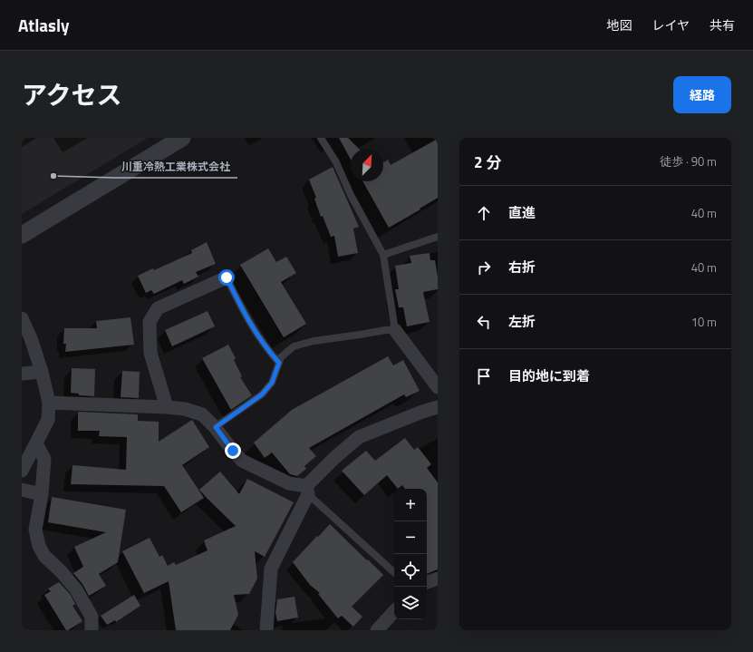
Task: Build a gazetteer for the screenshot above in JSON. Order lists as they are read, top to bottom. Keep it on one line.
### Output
{"places":["川重冷熱工業株式会社"],"north":"top right","page":{"header":"Atlasly","nav":["地図","レイヤ","共有"],"title":"アクセス","buttons":"経路","heading":["2 分","徒歩 · 90 m"],"list":[["直進","40 m"],["右折","40 m"],["左折","10 m"],"目的地に到着"],"map_buttons":["+","−"]}}
